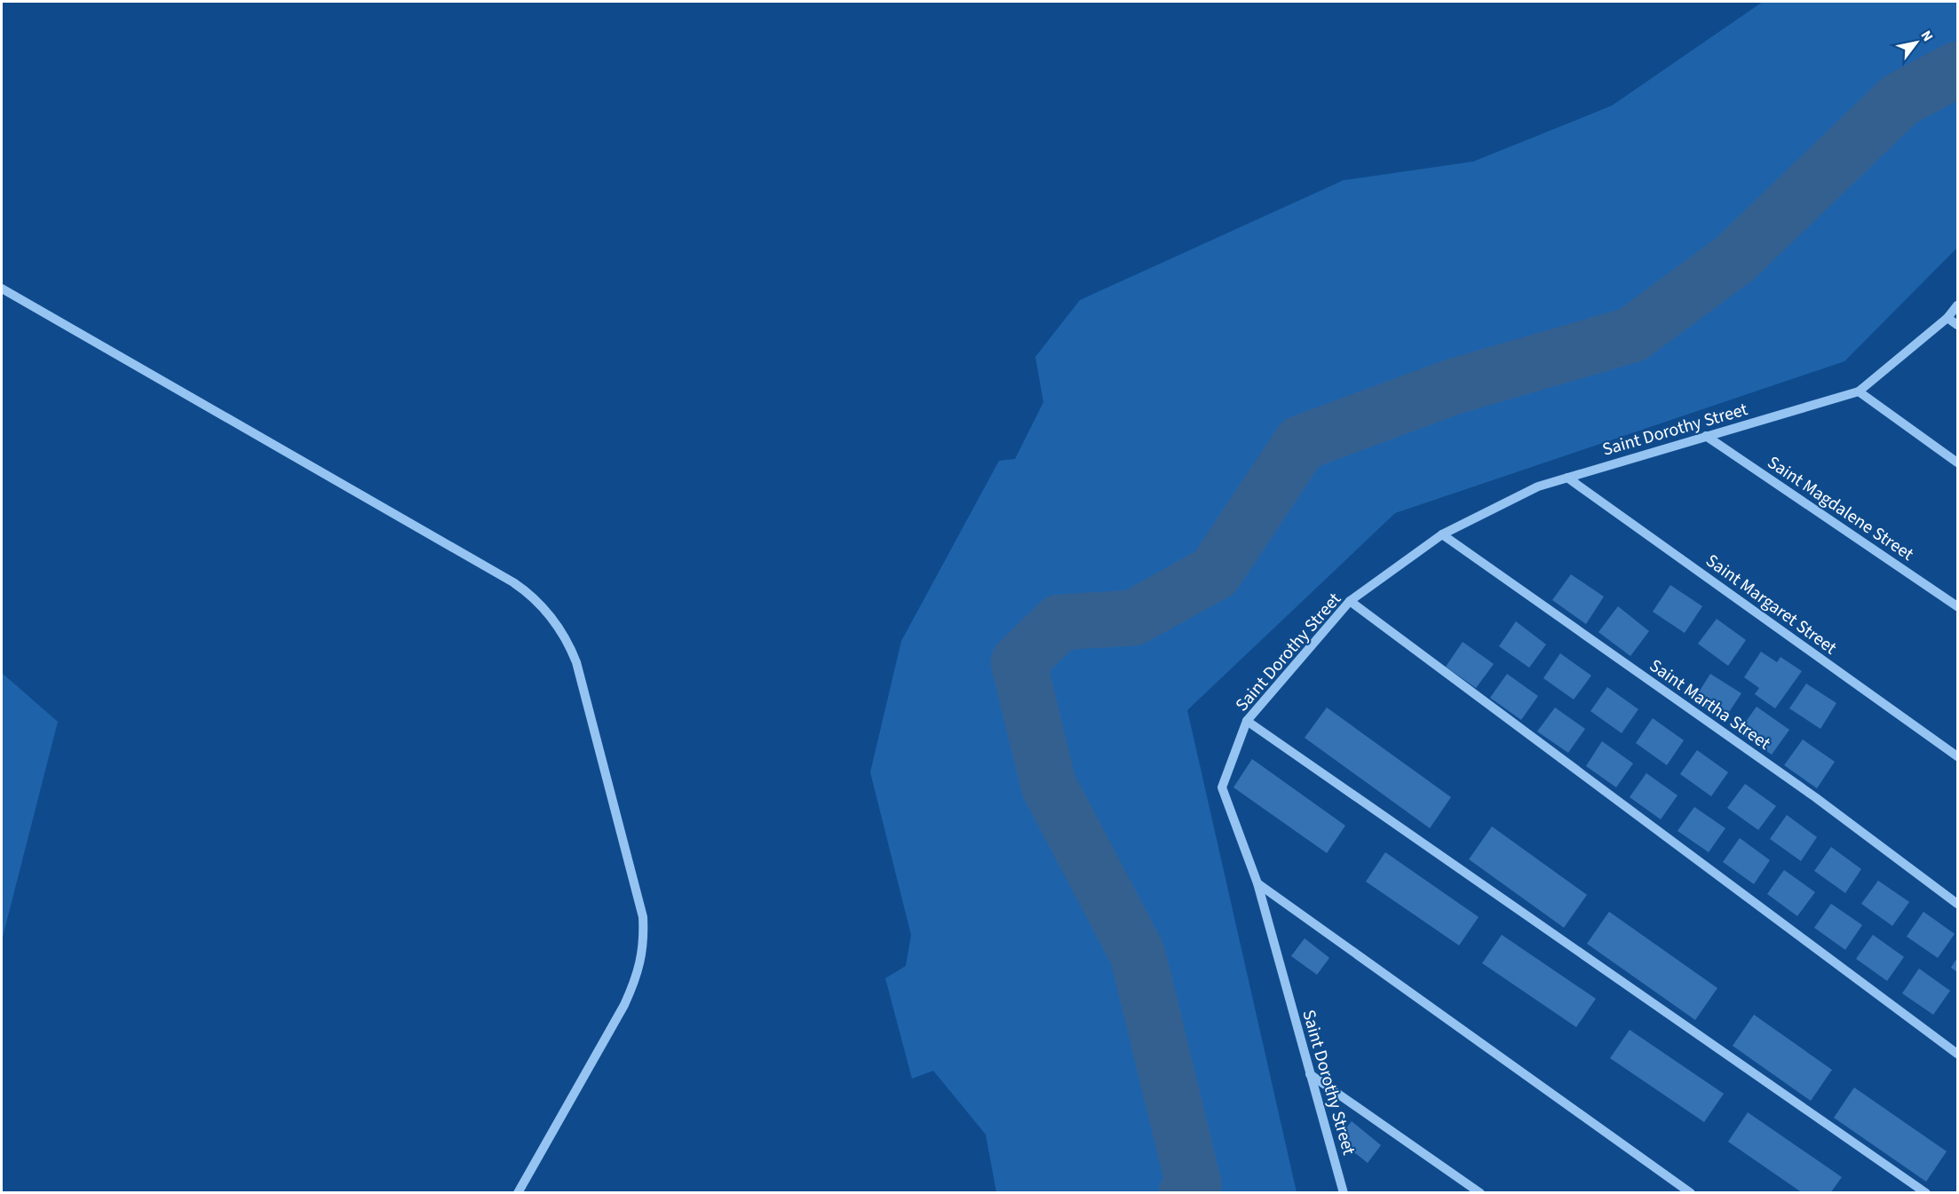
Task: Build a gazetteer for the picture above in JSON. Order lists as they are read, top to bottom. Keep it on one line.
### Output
{"streets":{"street":["Saint Dorothy Street","Saint Magdalene Street","Saint Margaret Street","Saint Martha Street"]},"crossings":[["Saint Dorothy Street","Saint Magdalene Street"],["Saint Dorothy Street","Saint Margaret Street"],["Saint Dorothy Street","Saint Martha Street"]],"north":"top right"}
